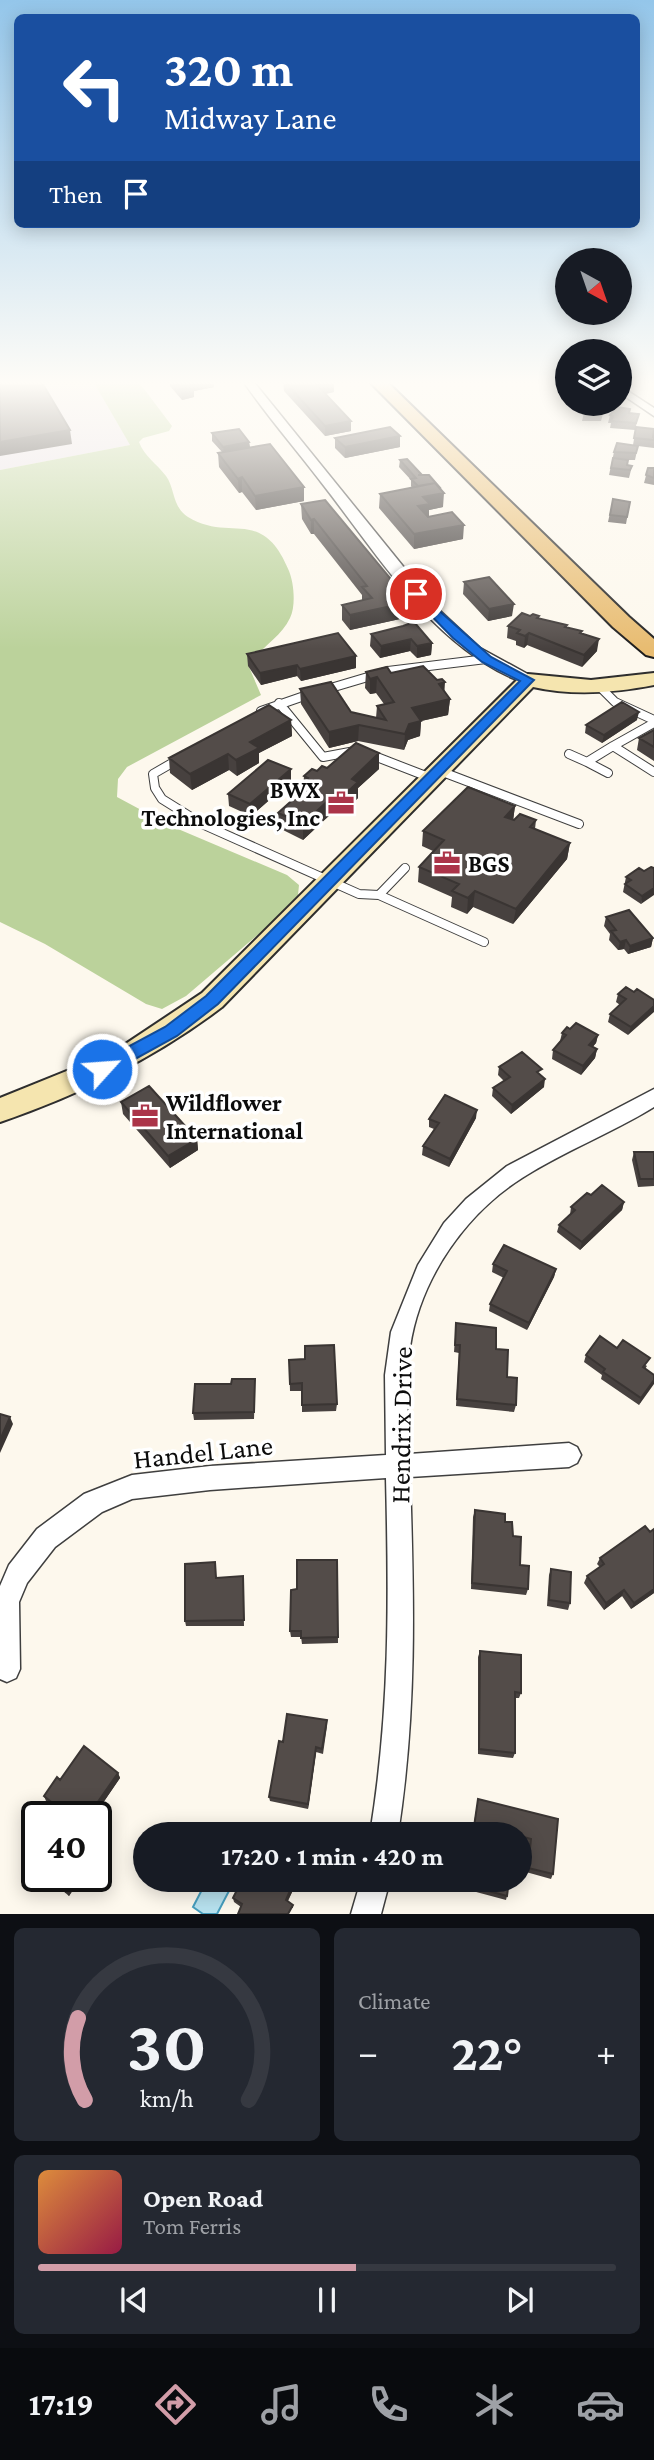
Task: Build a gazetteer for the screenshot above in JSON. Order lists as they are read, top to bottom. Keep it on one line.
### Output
{"streets":{"street":["Hendrix Drive","Handel Lane"]},"crossings":[["Hendrix Drive","Handel Lane"]],"places":{"office":["BWX Technologies, Inc","BGS","Wildflower International"]},"north":"bottom right","page":{"turn":["320 m","Midway Lane"],"then":"Then","limit":"40","trip":"17:20 · 1 min · 420 m","tile":"Climate","heat":["−","22°","+"],"song":["Open Road","Tom Ferris"],"tabs":"17:19","gauge":["30","km/h"]}}
